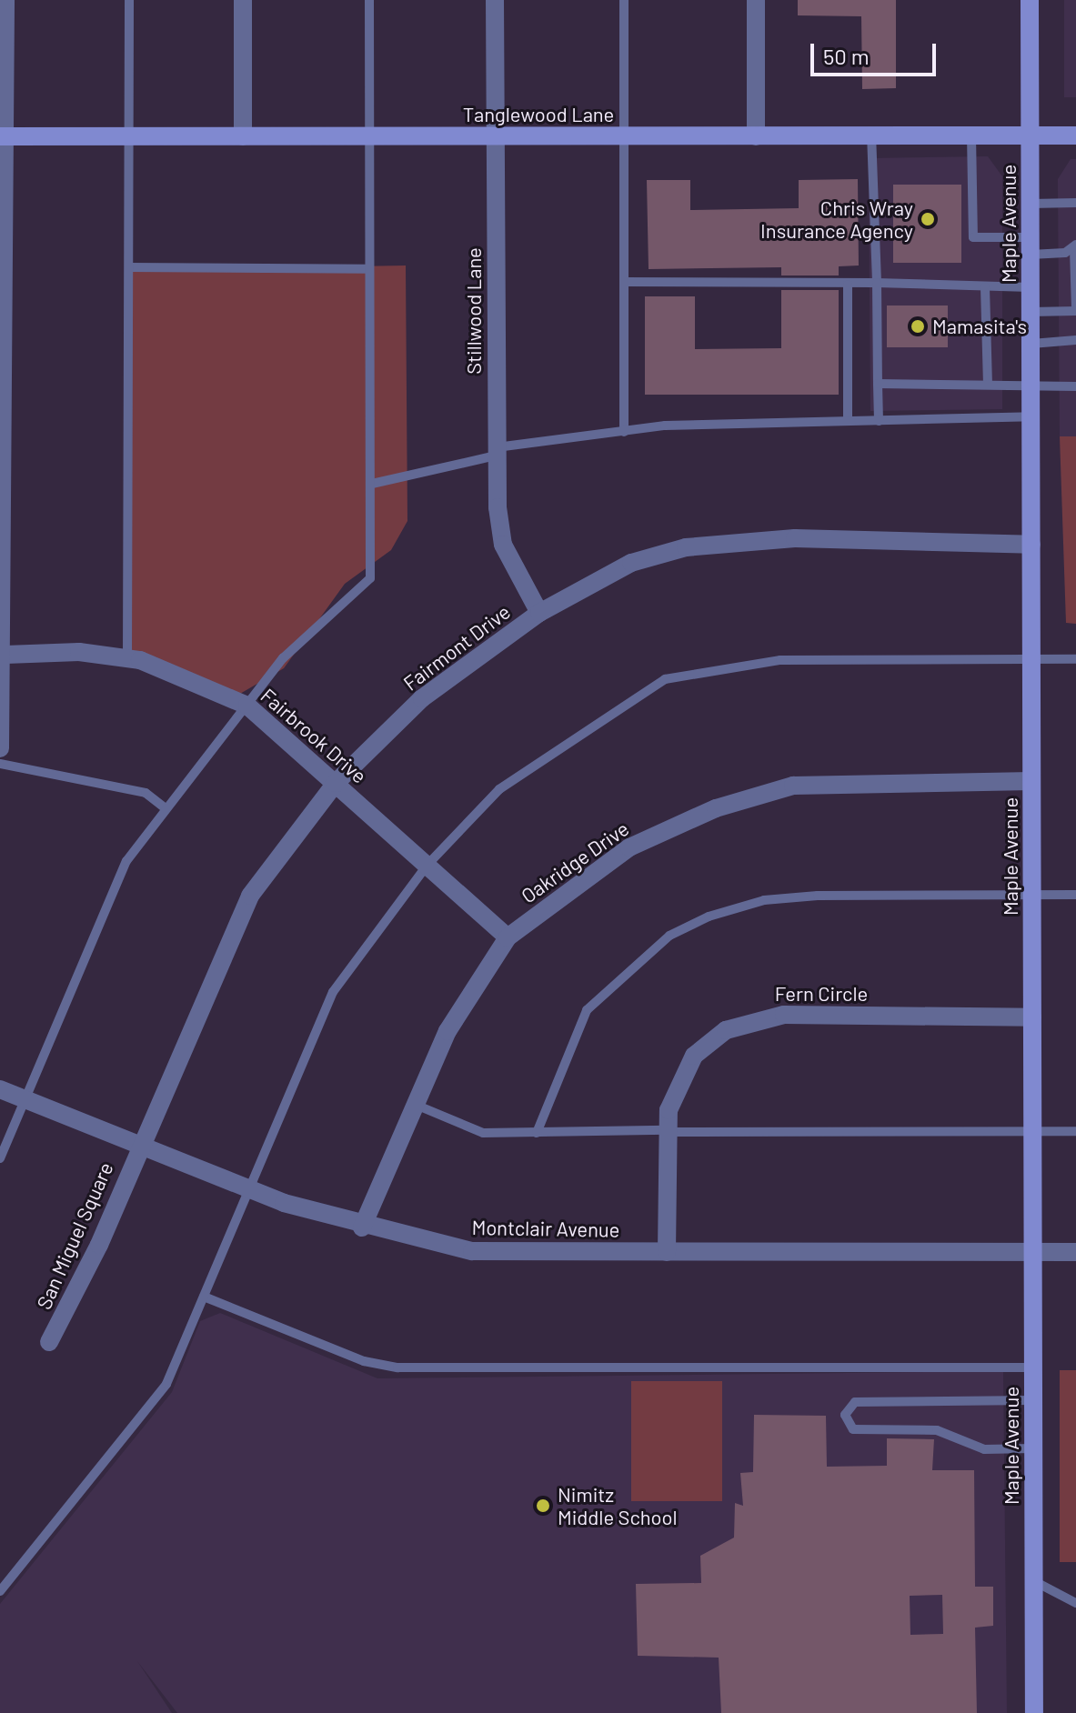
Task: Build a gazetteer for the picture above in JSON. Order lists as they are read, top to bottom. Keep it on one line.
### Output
{"streets":{"main road":["Tanglewood Lane","Maple Avenue"],"street":["Stillwood Lane","Fairmont Drive","Fairbrook Drive","Oakridge Drive","Fern Circle","Montclair Avenue","San Miguel Square"]},"crossings":[["Tanglewood Lane","Maple Avenue"],["Tanglewood Lane","Stillwood Lane"],["Maple Avenue","Fairmont Drive"],["Maple Avenue","Oakridge Drive"],["Maple Avenue","Fern Circle"],["Maple Avenue","Montclair Avenue"],["Stillwood Lane","Fairmont Drive"],["Fairmont Drive","Fairbrook Drive"],["Fairmont Drive","Montclair Avenue"],["Fairmont Drive","San Miguel Square"],["Fairbrook Drive","Oakridge Drive"],["Oakridge Drive","Montclair Avenue"],["Fern Circle","Montclair Avenue"],["Montclair Avenue","San Miguel Square"]],"places":["Chris Wray Insurance Agency","Mamasita's","Nimitz Middle School"],"scale_bar":"50 m"}
